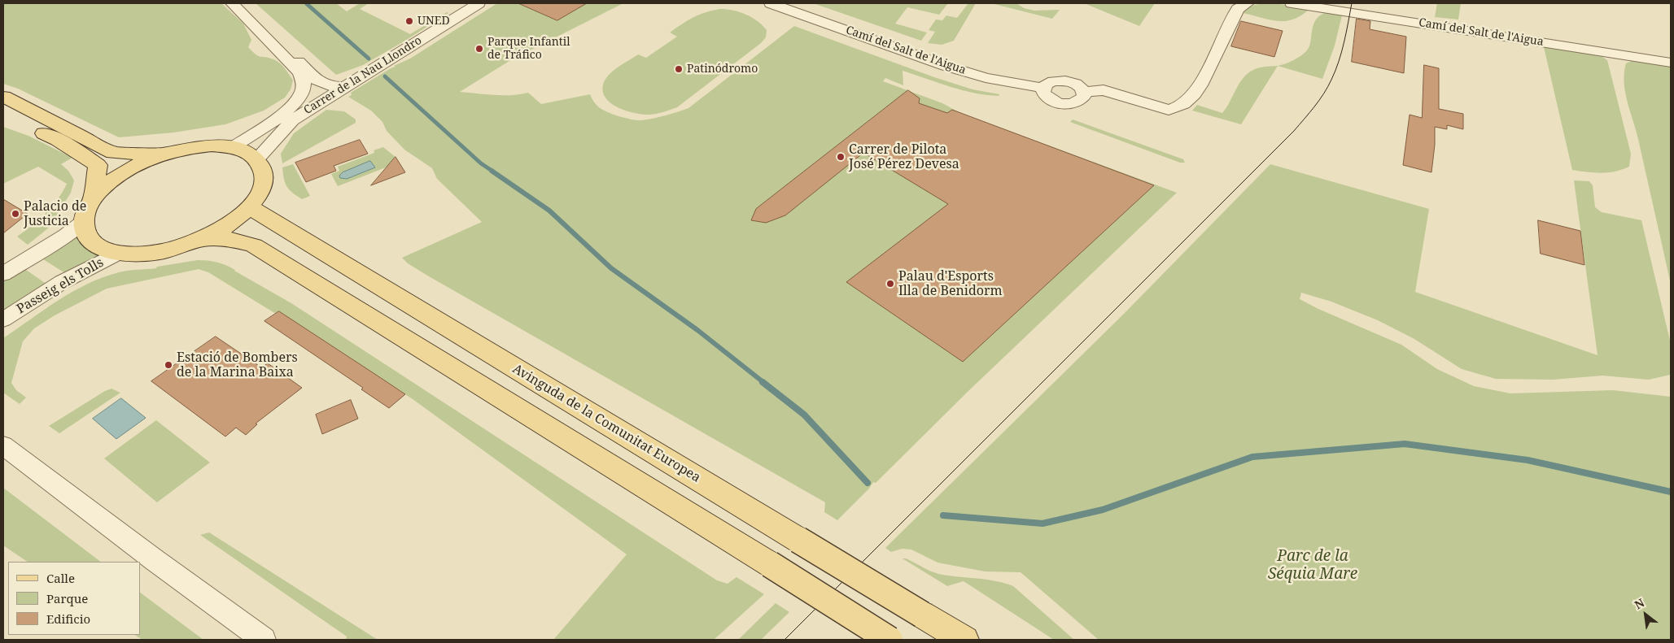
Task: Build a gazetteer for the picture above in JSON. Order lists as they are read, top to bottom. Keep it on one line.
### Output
{"streets":{"main road":["Avinguda de la Comunitat Europea"],"street":["Camí del Salt de l'Aigua","Carrer de la Nau Llondro","Passeig els Tolls"]},"parks":["Parc de la Séquia Mare"],"places":["UNED","Parque Infantil de Tráfico","Patinódromo","Carrer de Pilota José Pérez Devesa","Palacio de Justicia","Palau d'Esports Illa de Benidorm","Estació de Bombers de la Marina Baixa"],"legend":["Calle","Parque","Edificio"],"north":"top left"}
